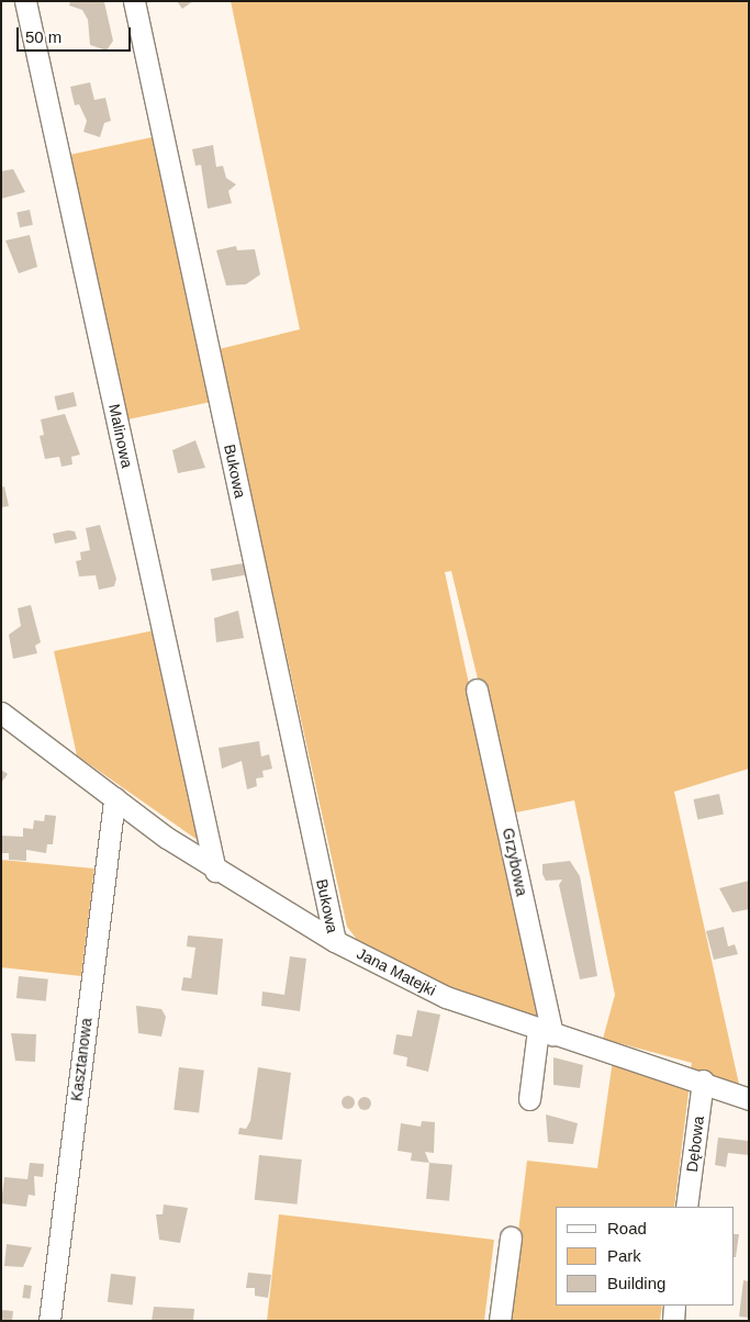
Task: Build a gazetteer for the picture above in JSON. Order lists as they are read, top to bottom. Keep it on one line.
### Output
{"streets":{"street":["Malinowa","Bukowa","Grzybowa","Jana Matejki","Kasztanowa","Dębowa"]},"crossings":[["Malinowa","Jana Matejki"],["Bukowa","Jana Matejki"],["Grzybowa","Jana Matejki"],["Jana Matejki","Kasztanowa"],["Jana Matejki","Dębowa"]],"legend":["Road","Park","Building"],"scale_bar":"50 m"}
